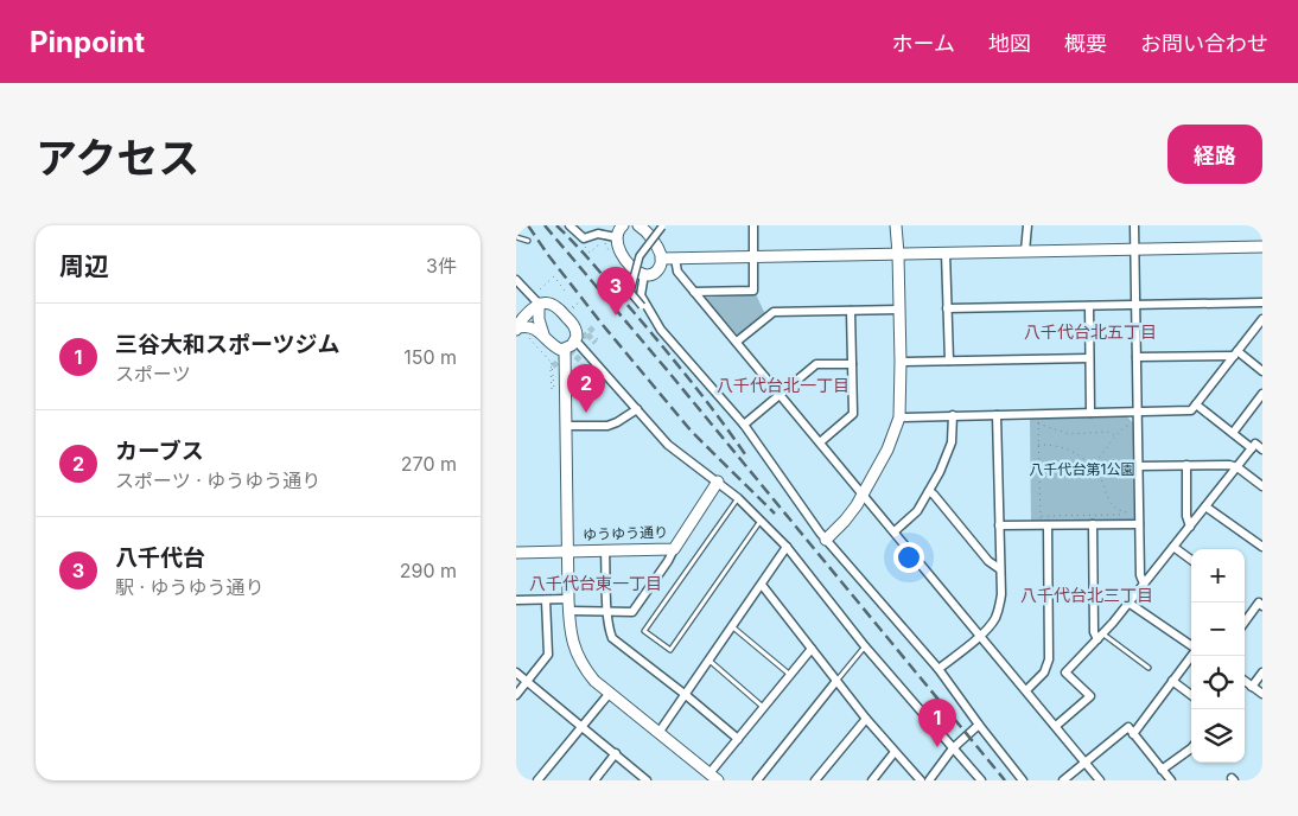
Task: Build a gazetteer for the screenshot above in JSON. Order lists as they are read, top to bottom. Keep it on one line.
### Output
{"streets":{"street":["ゆうゆう通り"]},"districts":["八千代台北五丁目","八千代台北一丁目","八千代台東一丁目","八千代台北三丁目"],"parks":["八千代台第1公園"],"page":{"header":"Pinpoint","nav":["ホーム","地図","概要","お問い合わせ"],"title":"アクセス","buttons":"経路","heading":["周辺","3件"],"pins":["3","2","1"],"list":[{"mark":"1","name":"三谷大和スポーツジム","note":"スポーツ","value":"150 m"},{"mark":"2","name":"カーブス","note":"スポーツ · ゆうゆう通り","value":"270 m"},{"mark":"3","name":"八千代台","note":"駅 · ゆうゆう通り","value":"290 m"}],"map_buttons":["+","−"]}}
